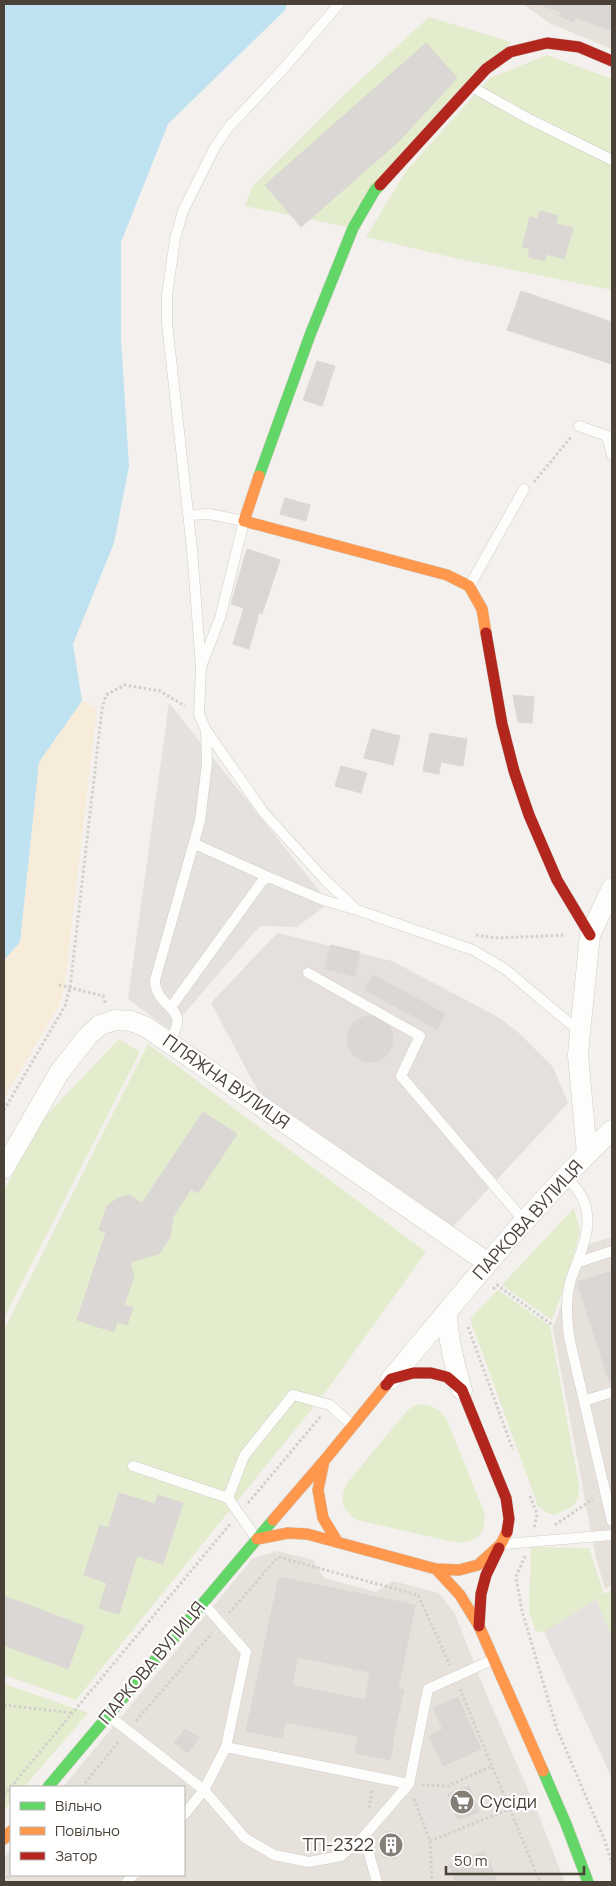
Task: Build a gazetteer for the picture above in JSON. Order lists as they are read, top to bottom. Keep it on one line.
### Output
{"streets":{"street":["ПЛЯЖНА ВУЛИЦЯ","ПАРКОВА ВУЛИЦЯ"]},"crossings":[["ПЛЯЖНА ВУЛИЦЯ","ПАРКОВА ВУЛИЦЯ"]],"places":{"supermarket":["Сусіди"],"building":["ТП-2322"]},"legend":["Вільно","Повільно","Затор"],"scale_bar":"50 m"}
